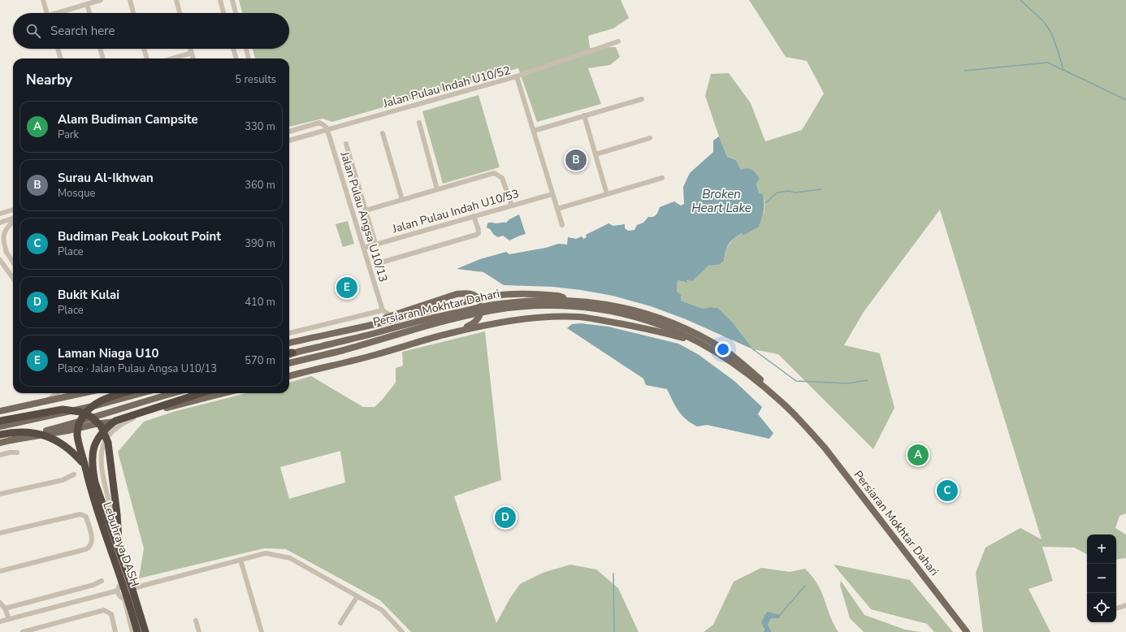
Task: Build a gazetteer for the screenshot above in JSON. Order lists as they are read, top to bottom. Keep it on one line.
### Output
{"streets":{"highway":["Lebuhraya DASH"],"main road":["Persiaran Mokhtar Dahari"],"street":["Jalan Pulau Indah U10/52","Jalan Pulau Indah U10/53","Jalan Pulau Angsa U10/13"]},"crossings":[["Jalan Pulau Indah U10/52","Jalan Pulau Indah U10/53"],["Jalan Pulau Indah U10/52","Jalan Pulau Angsa U10/13"],["Jalan Pulau Indah U10/53","Jalan Pulau Angsa U10/13"]],"water":["Broken Heart Lake"],"page":{"search":"Search here","heading":["Nearby","5 results"],"list":[{"mark":"A","name":"Alam Budiman Campsite","note":"Park","value":"330 m"},{"mark":"B","name":"Surau Al-Ikhwan","note":"Mosque","value":"360 m"},{"mark":"C","name":"Budiman Peak Lookout Point","note":"Place","value":"390 m"},{"mark":"D","name":"Bukit Kulai","note":"Place","value":"410 m"},{"mark":"E","name":"Laman Niaga U10","note":"Place · Jalan Pulau Angsa U10/13","value":"570 m"}],"pins":["B","E","A","C","D"],"map_buttons":["+","−"]}}
